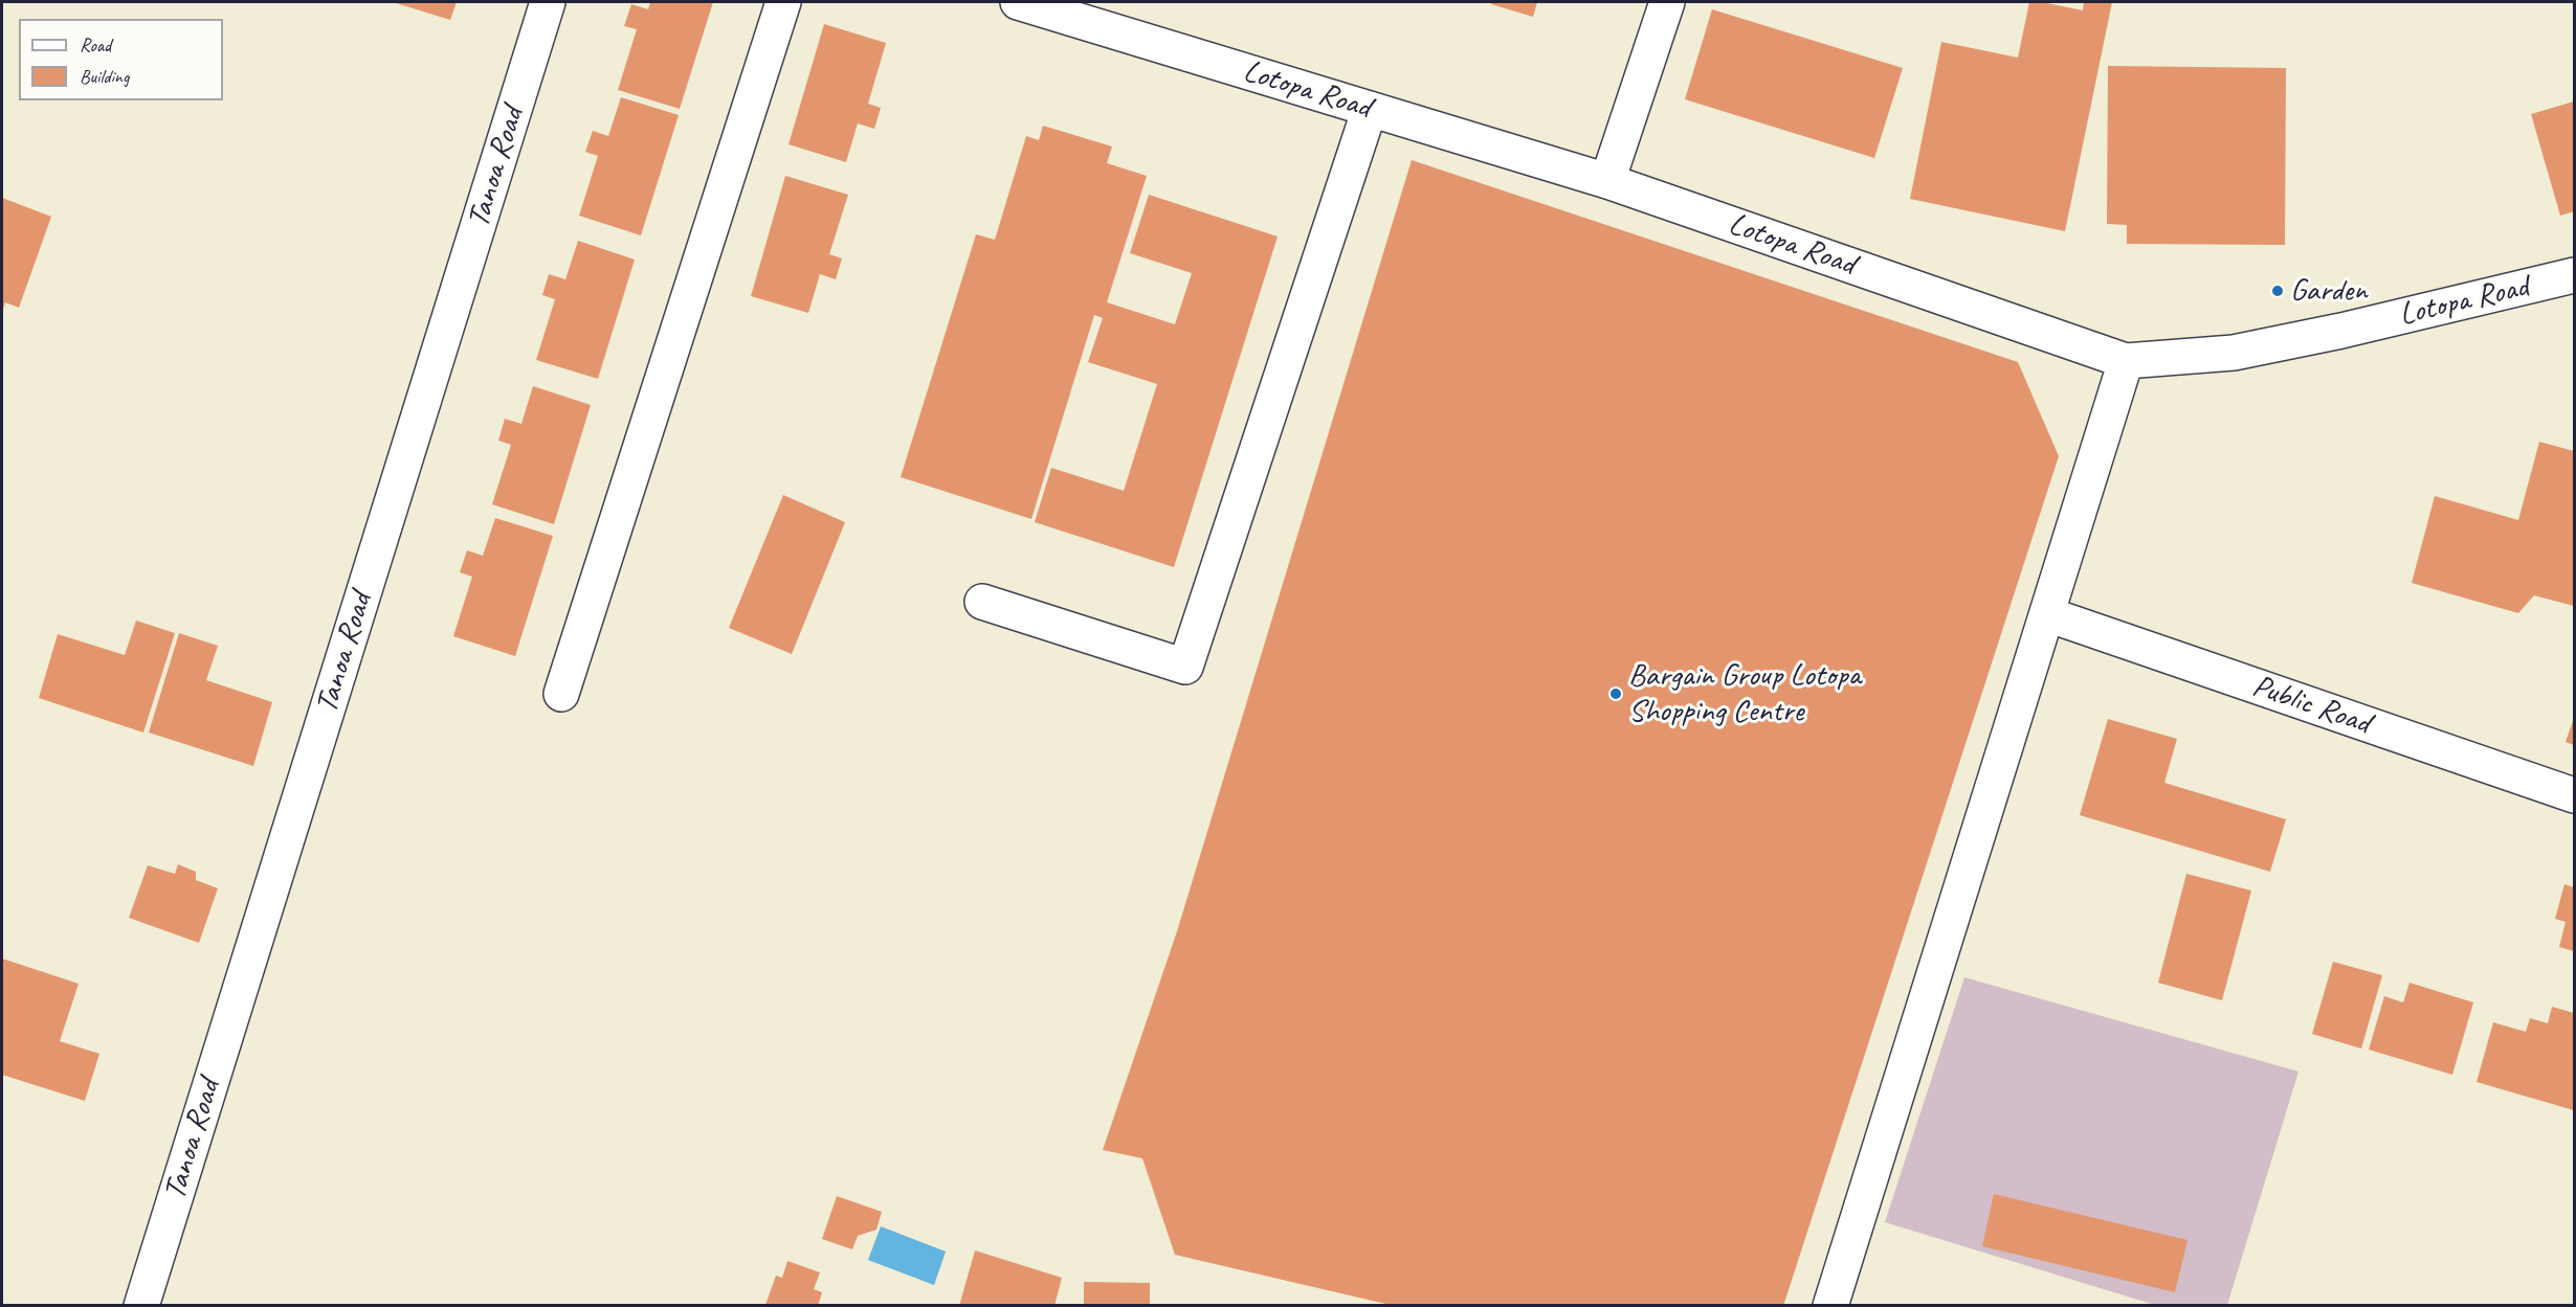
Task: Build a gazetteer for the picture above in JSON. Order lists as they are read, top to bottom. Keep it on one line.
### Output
{"streets":{"street":["Lotopa Road","Tanoa Road","Public Road"]},"places":["Garden","Bargain Group Lotopa Shopping Centre"],"legend":["Road","Building"]}
